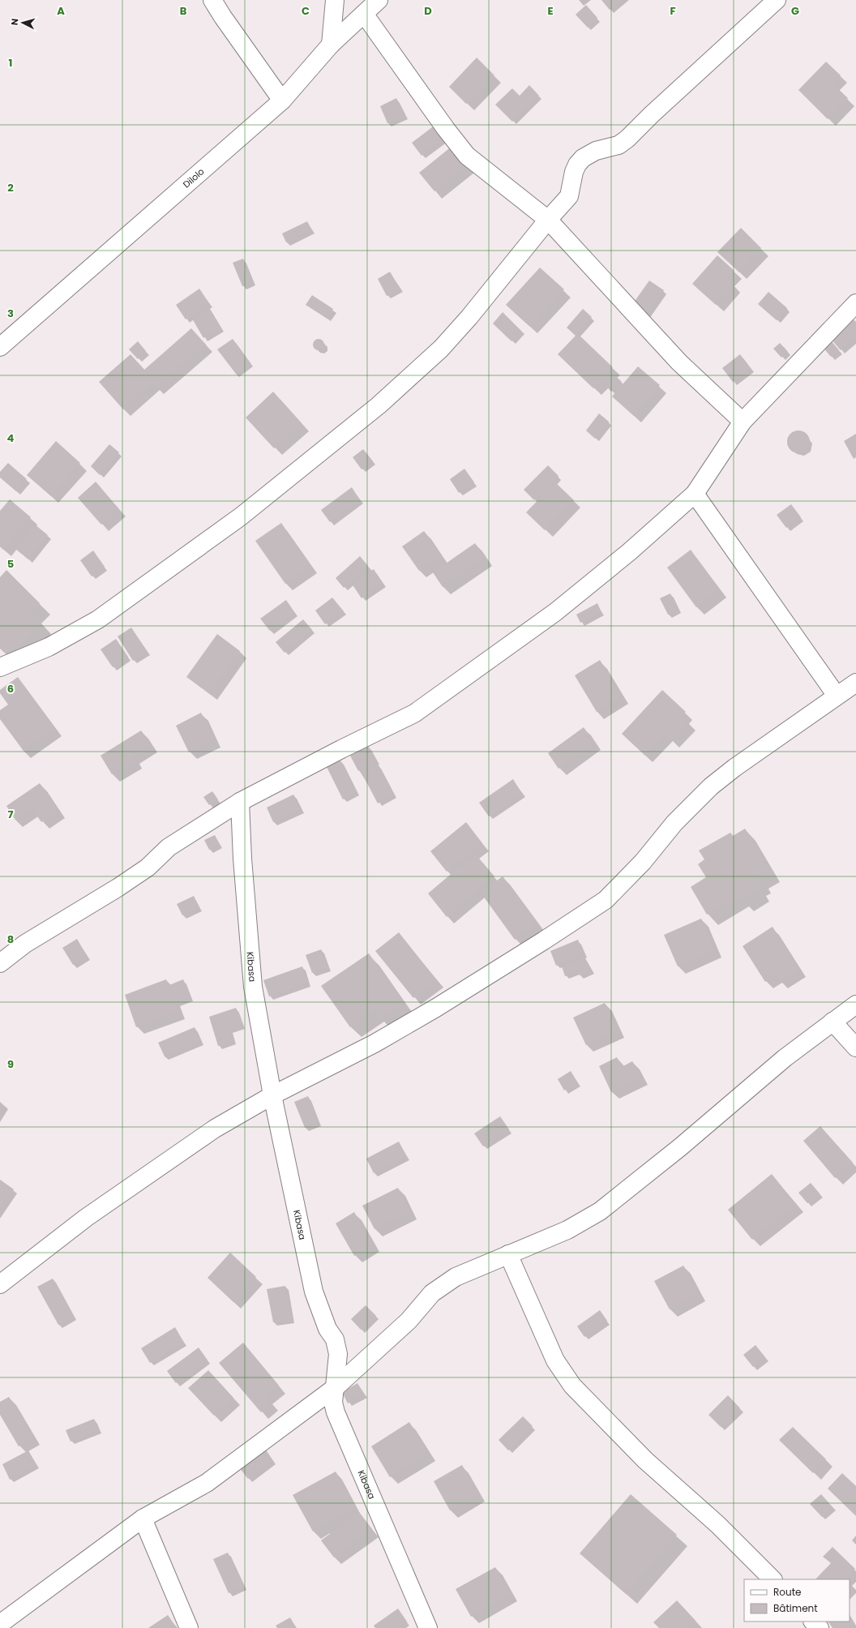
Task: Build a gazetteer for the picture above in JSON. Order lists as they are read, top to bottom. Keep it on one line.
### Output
{"streets":{"street":["Dilolo","Kibasa"]},"legend":["Route","Bâtiment"],"north":"left","grid":{"columns":["A","B","C","D","E","F","G"],"rows":["1","2","3","4","5","6","7","8","9"]}}
